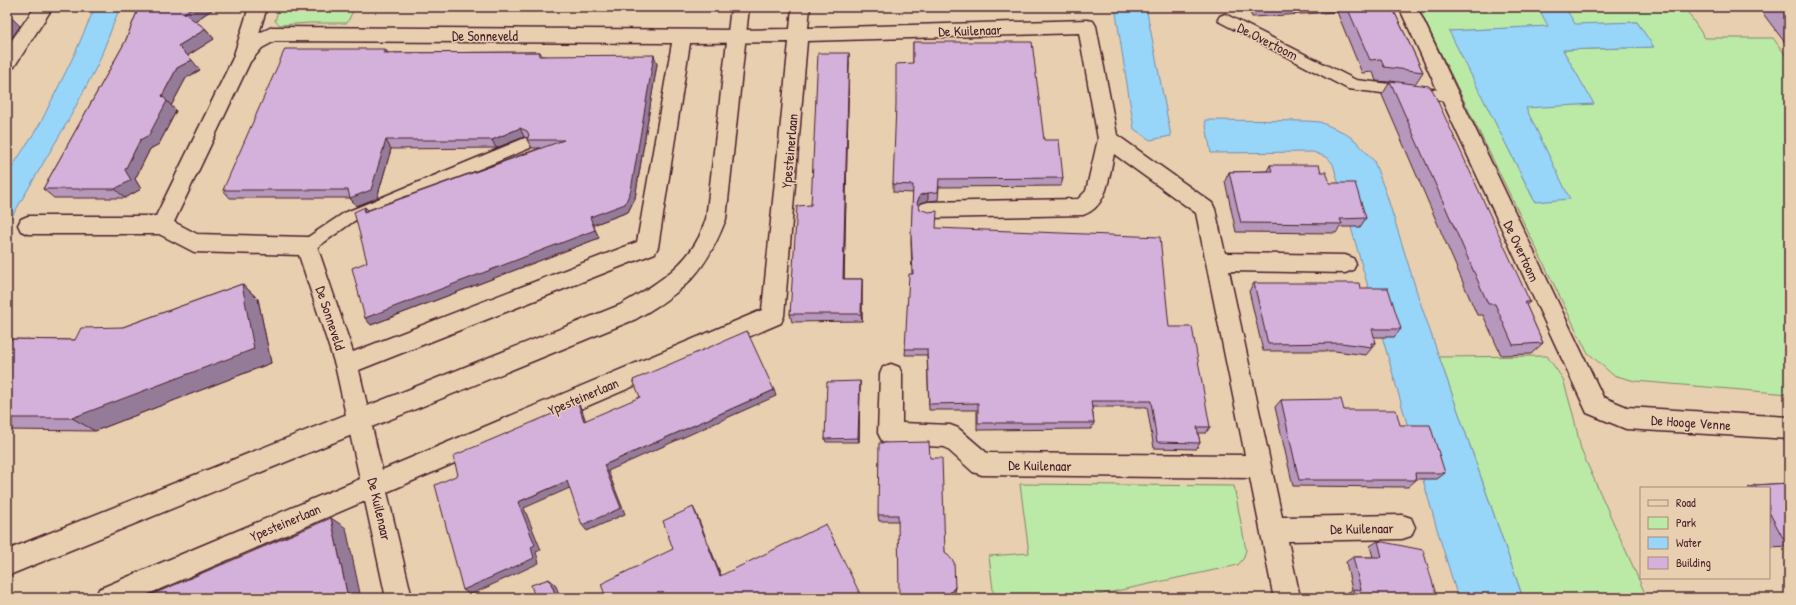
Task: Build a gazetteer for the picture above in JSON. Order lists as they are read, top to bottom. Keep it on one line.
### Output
{"streets":{"street":["De Kuilenaar","De Sonneveld","De Overtoom","Ypesteinerlaan","De Hooge Venne"]},"crossings":[["De Kuilenaar","De Sonneveld"],["De Kuilenaar","Ypesteinerlaan"],["De Overtoom","De Hooge Venne"]],"legend":["Road","Park","Water","Building"]}
